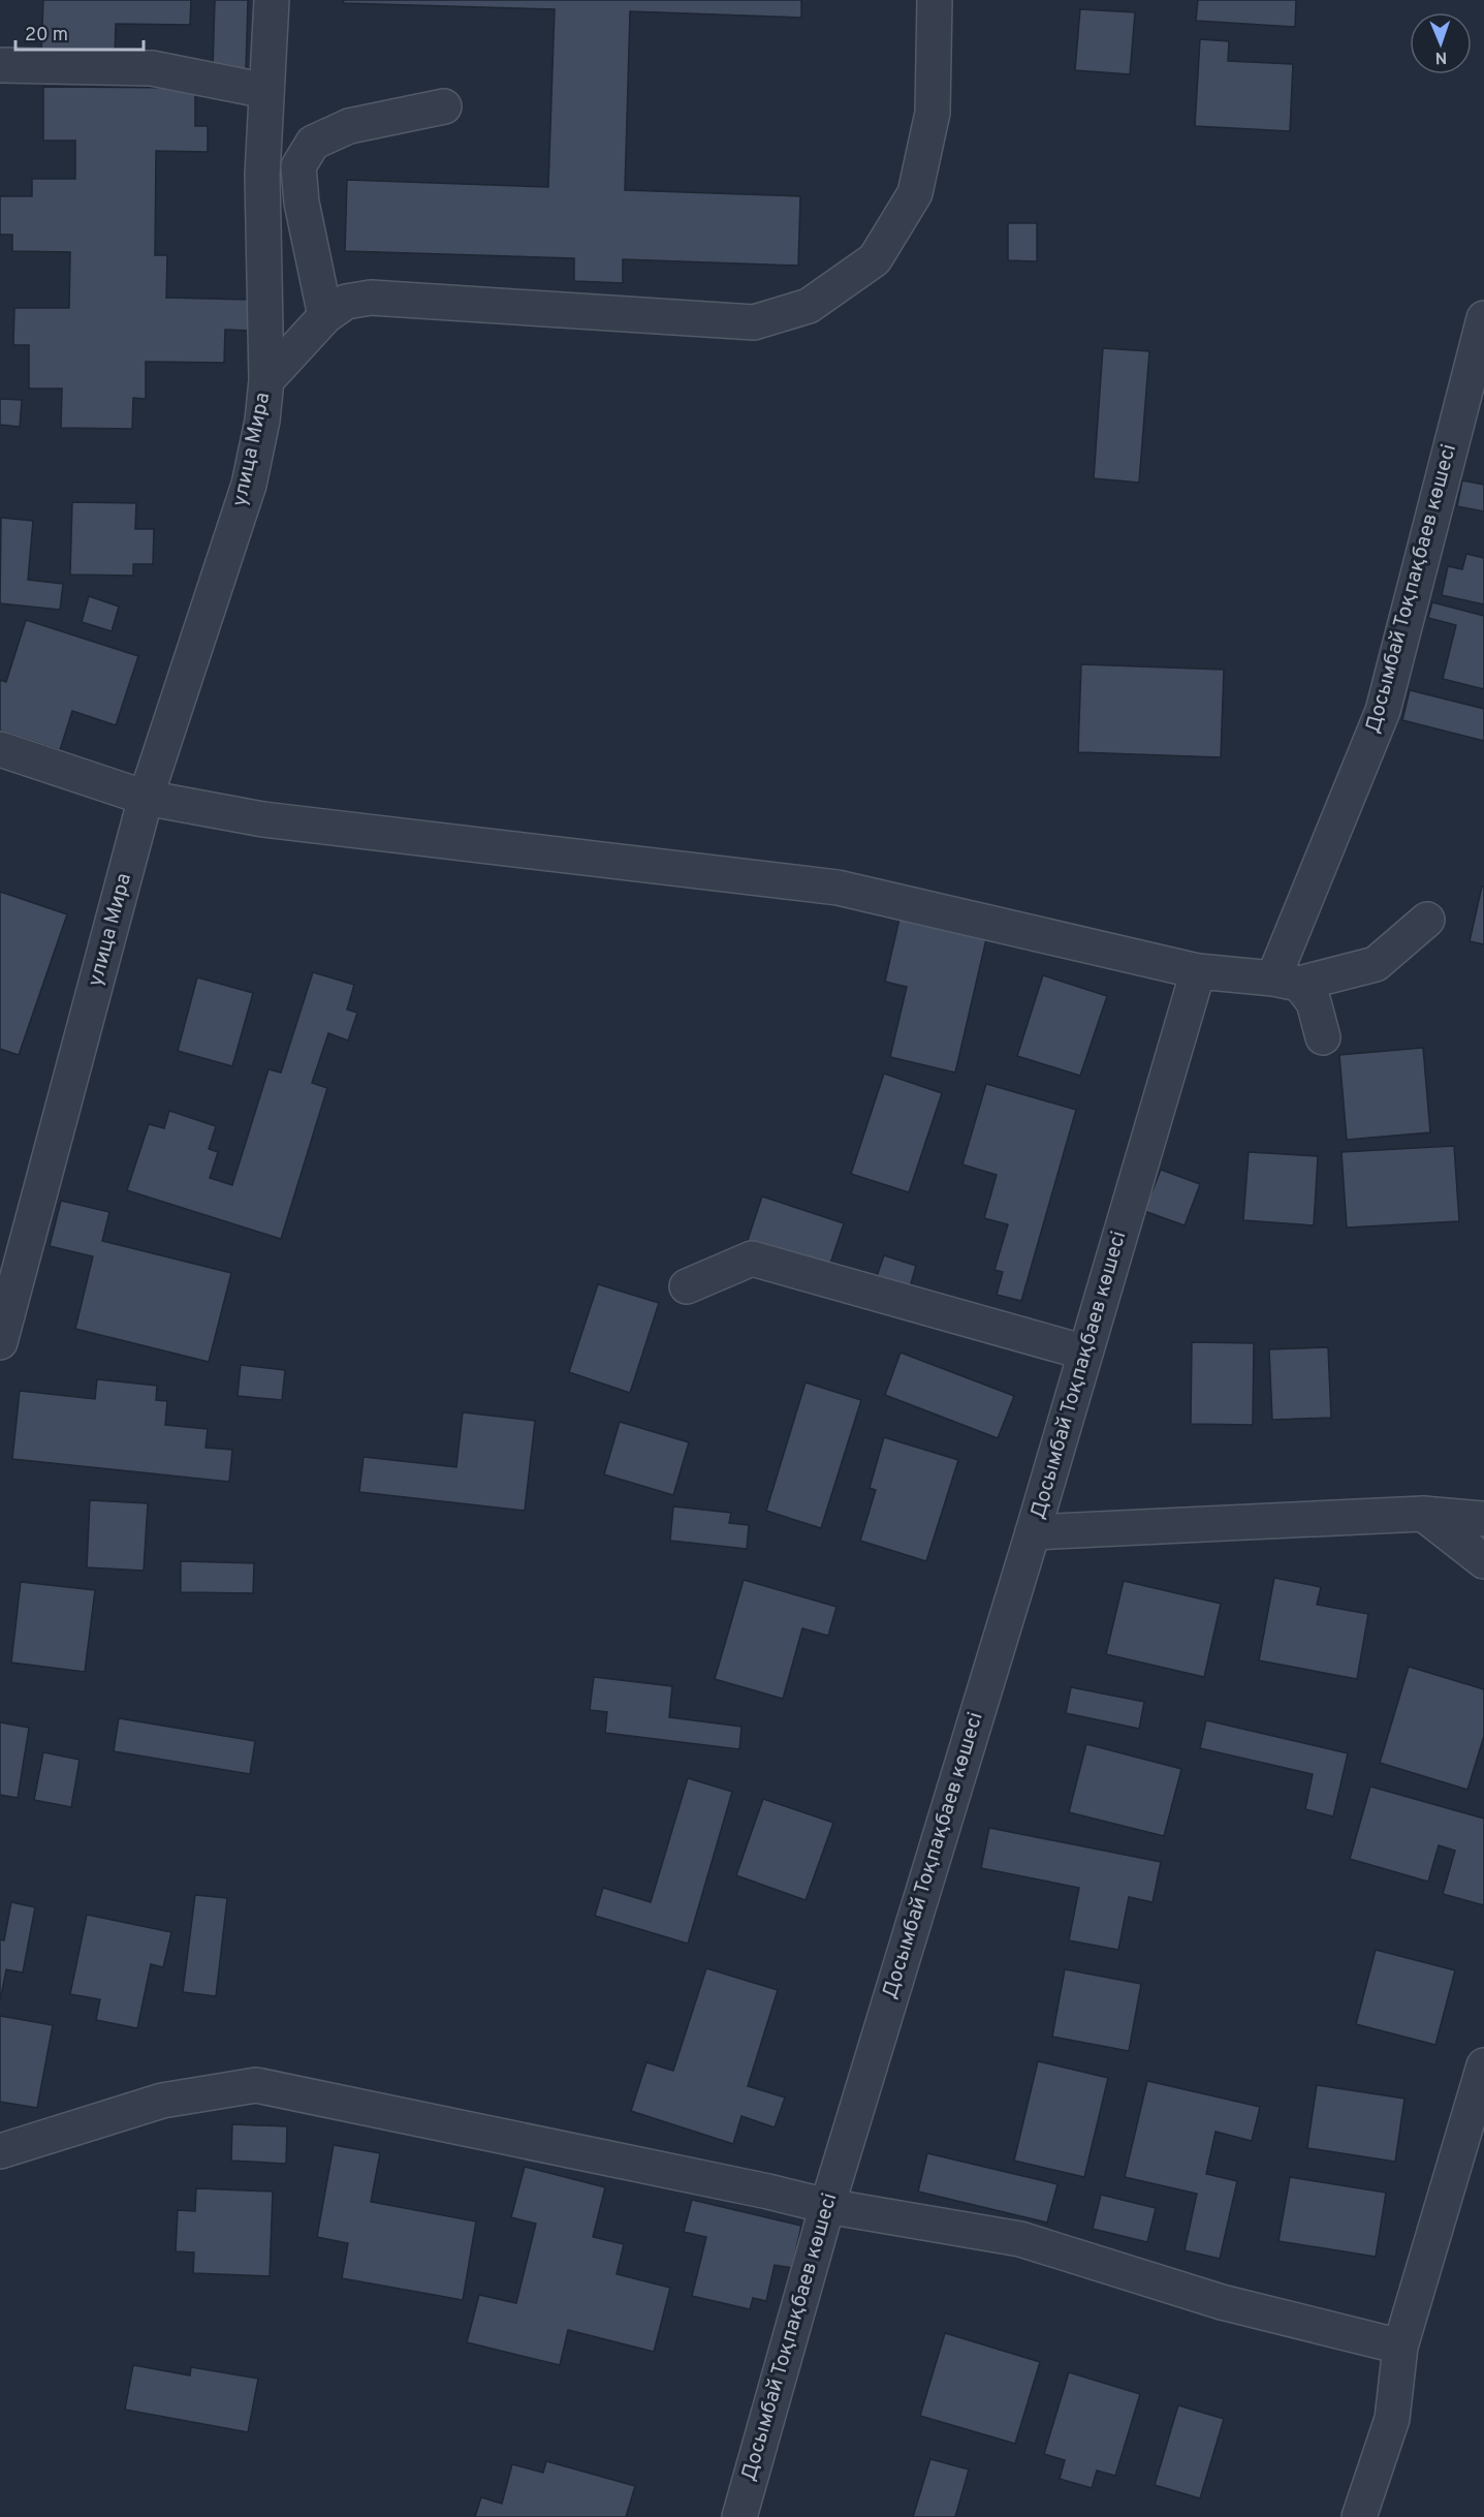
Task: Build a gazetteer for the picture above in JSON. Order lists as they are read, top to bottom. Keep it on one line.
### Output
{"streets":{"street":["улица Мира","Досымбай Тоқпақбаев көшесі"]},"scale_bar":"20 m","north":"bottom"}
